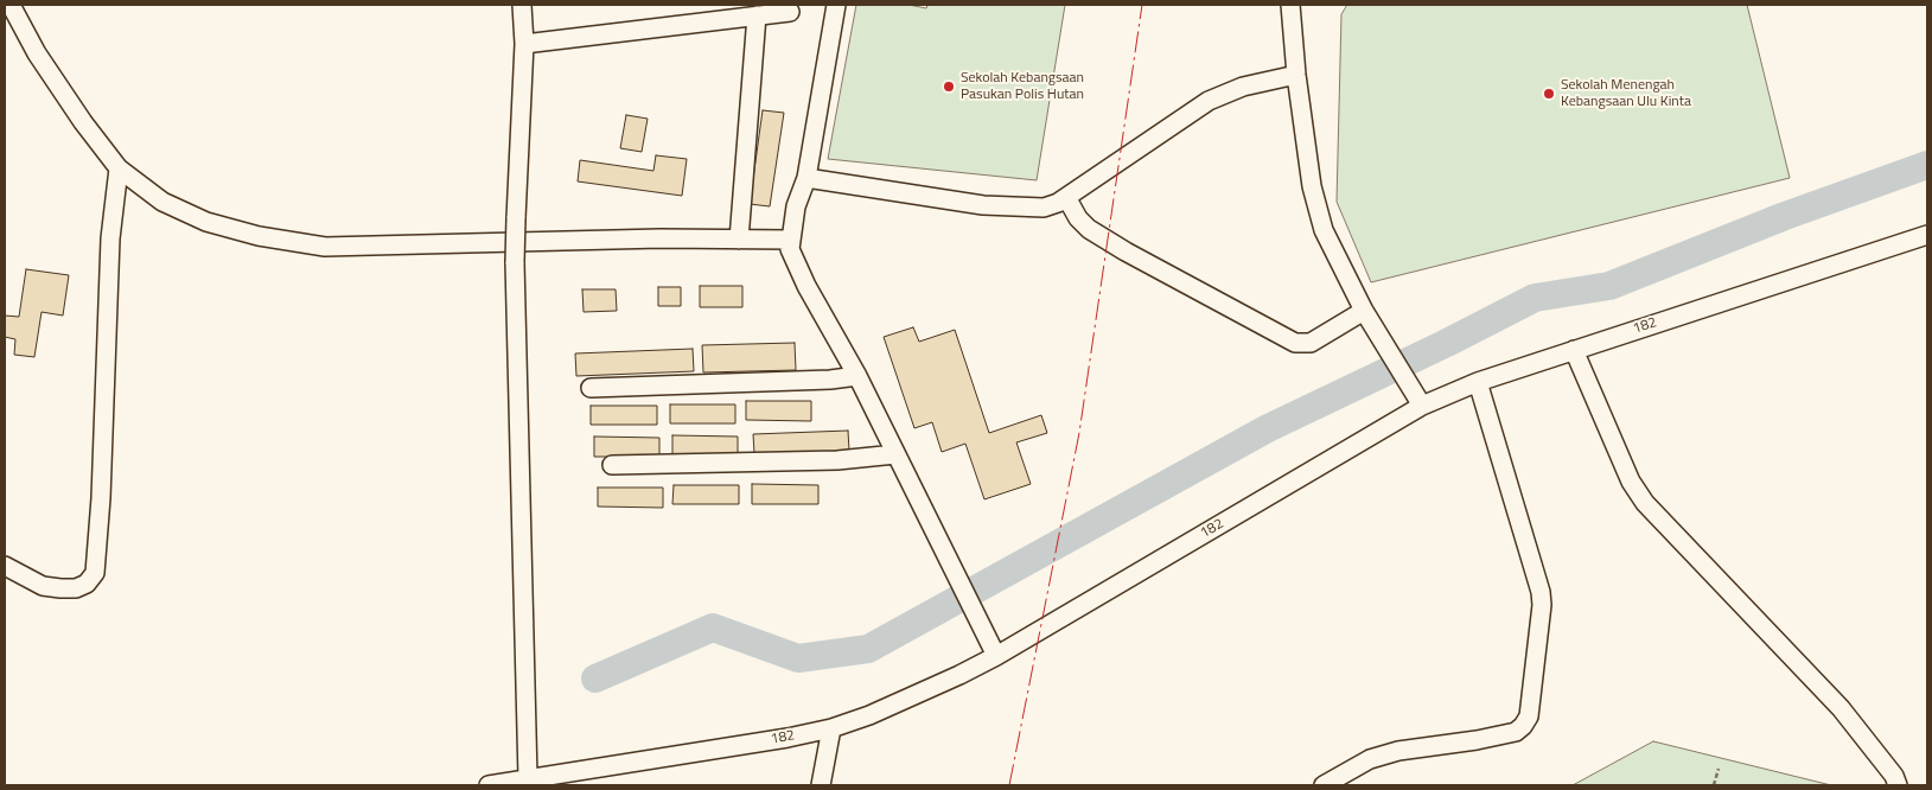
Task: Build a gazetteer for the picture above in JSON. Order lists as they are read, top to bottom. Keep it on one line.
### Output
{"streets":{"street":["182"]},"places":["Sekolah Kebangsaan Pasukan Polis Hutan","Sekolah Menengah Kebangsaan Ulu Kinta"]}
